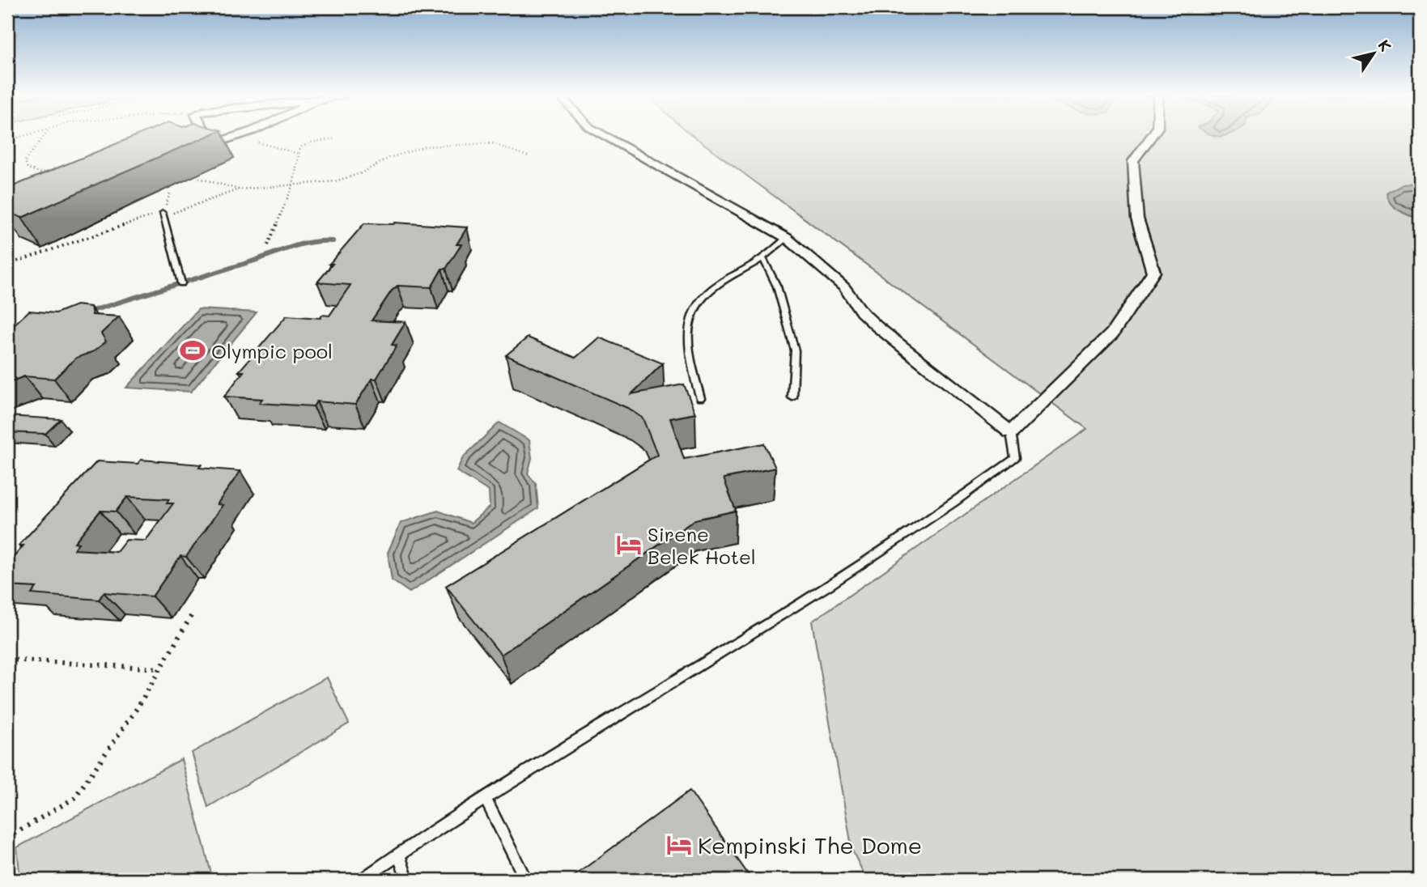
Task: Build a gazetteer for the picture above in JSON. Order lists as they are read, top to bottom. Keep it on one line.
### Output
{"places":{"sports":["Olympic pool"],"hotel":["Sirene Belek Hotel","Kempinski The Dome"]},"north":"top right"}
